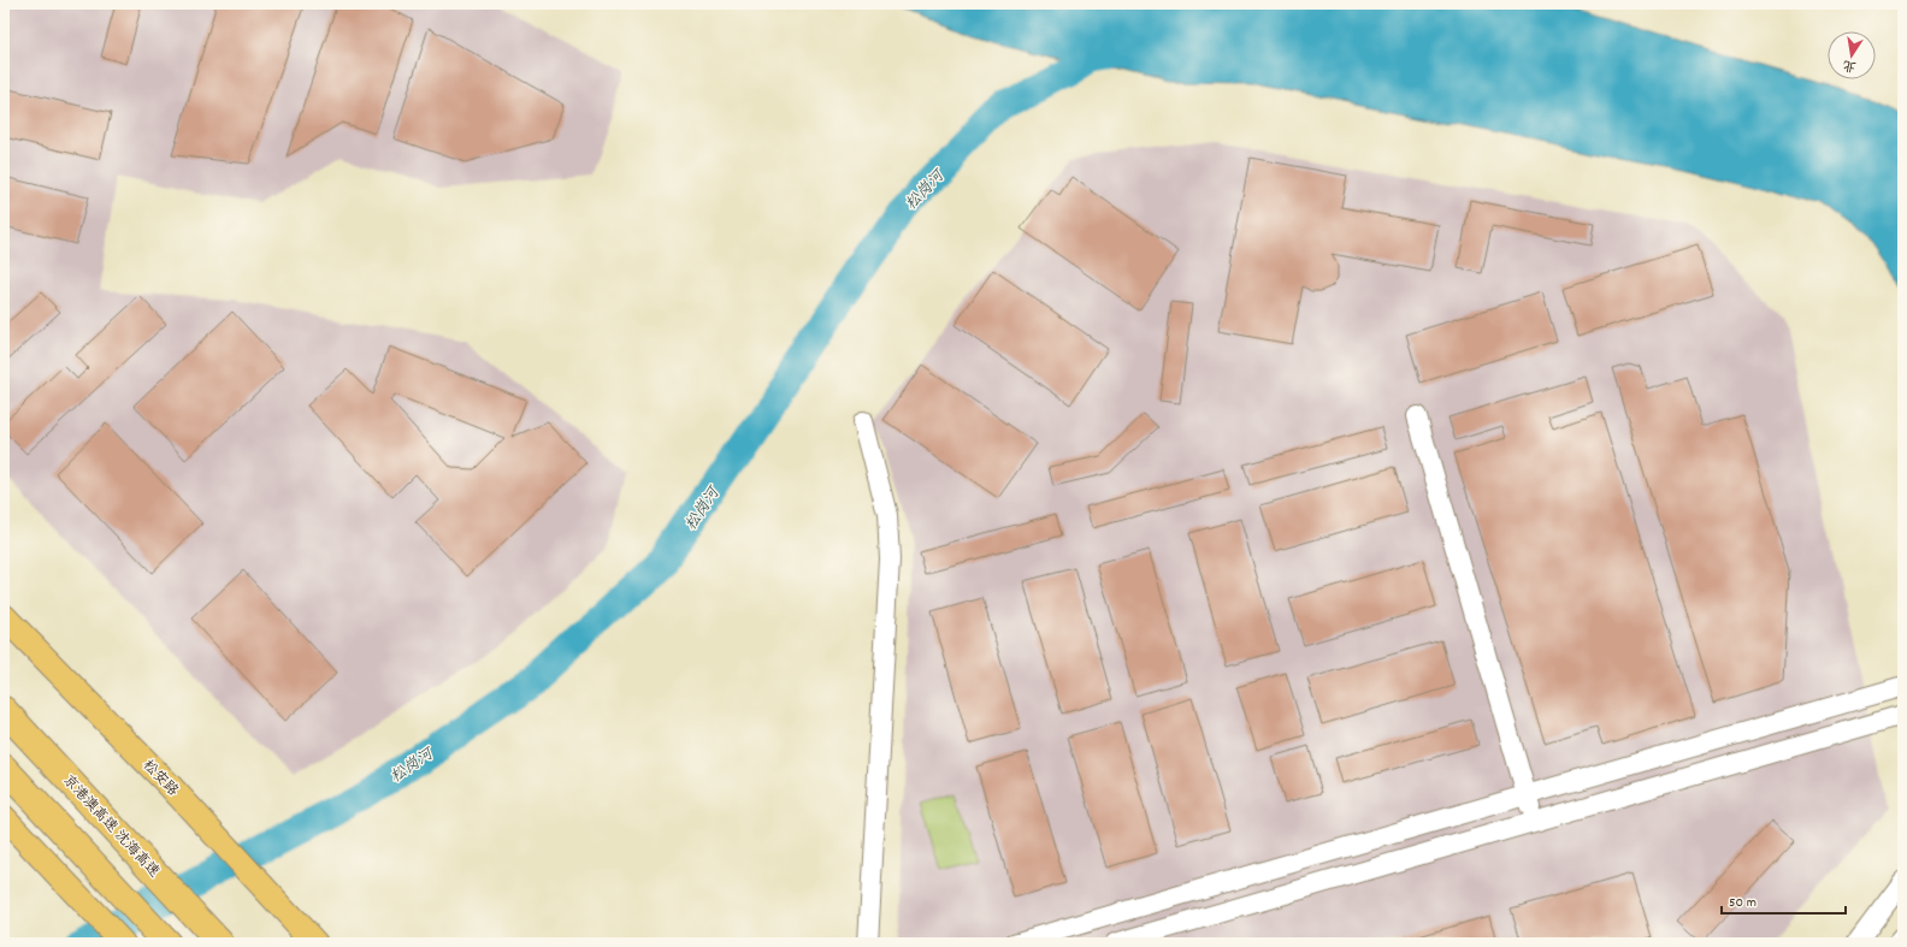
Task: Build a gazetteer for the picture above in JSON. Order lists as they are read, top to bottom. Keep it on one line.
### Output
{"streets":{"highway":["京港澳高速 沈海高速"],"main road":["松安路"]},"water":["松岗河"],"scale_bar":"50 m","north":"bottom"}
